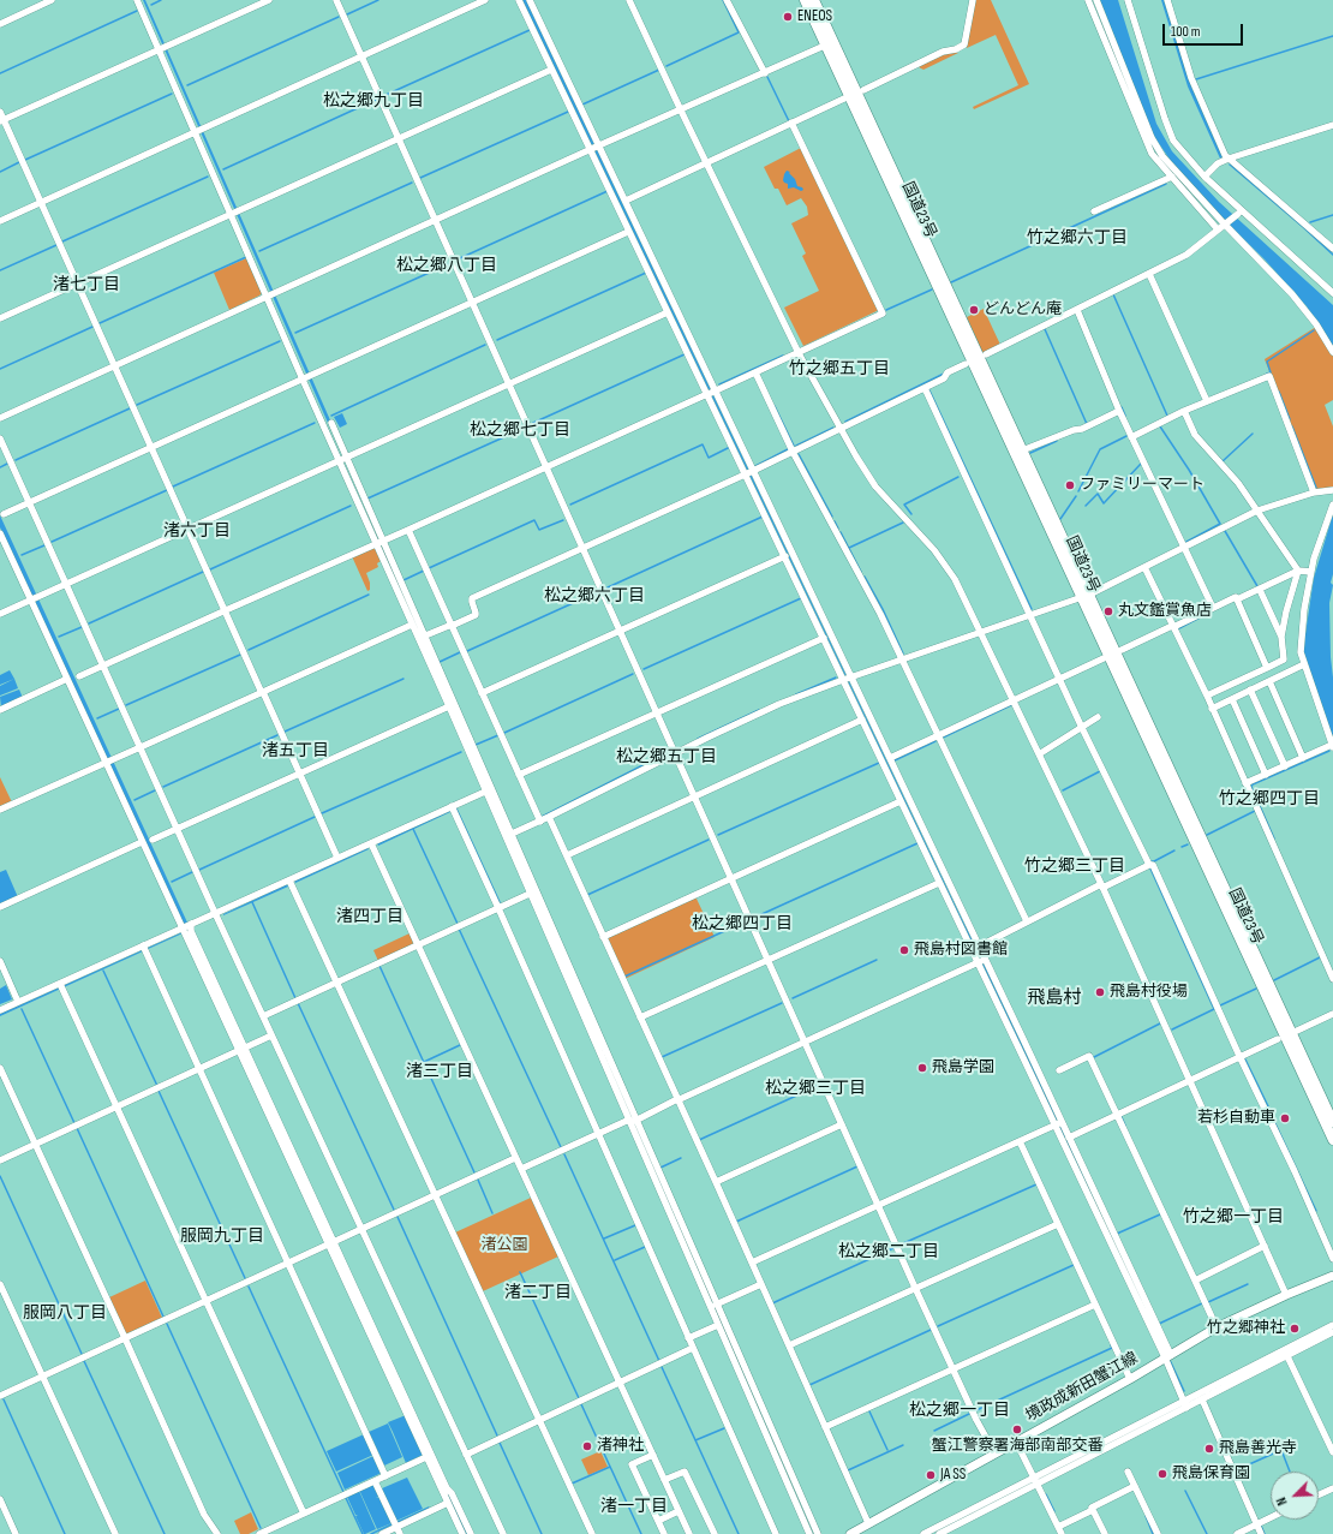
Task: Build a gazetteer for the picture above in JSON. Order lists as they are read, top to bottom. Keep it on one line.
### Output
{"streets":{"highway":["国道23号"],"main road":["境政成新田蟹江線"]},"districts":["松之郷九丁目","竹之郷六丁目","松之郷八丁目","渚七丁目","竹之郷五丁目","松之郷七丁目","渚六丁目","松之郷六丁目","渚五丁目","松之郷五丁目","竹之郷四丁目","竹之郷三丁目","渚四丁目","松之郷四丁目","飛島村","渚三丁目","松之郷三丁目","竹之郷一丁目","服岡九丁目","松之郷二丁目","渚二丁目","服岡八丁目","松之郷一丁目","渚一丁目"],"parks":["渚公園"],"places":["ENEOS","どんどん庵","ファミリーマート","丸文鑑賞魚店","飛島村図書館","飛島村役場","飛島学園","若杉自動車","竹之郷神社","蟹江警察署海部南部交番","渚神社","飛島善光寺","飛島保育園","JA SS"],"scale_bar":"100 m","north":"bottom left"}
